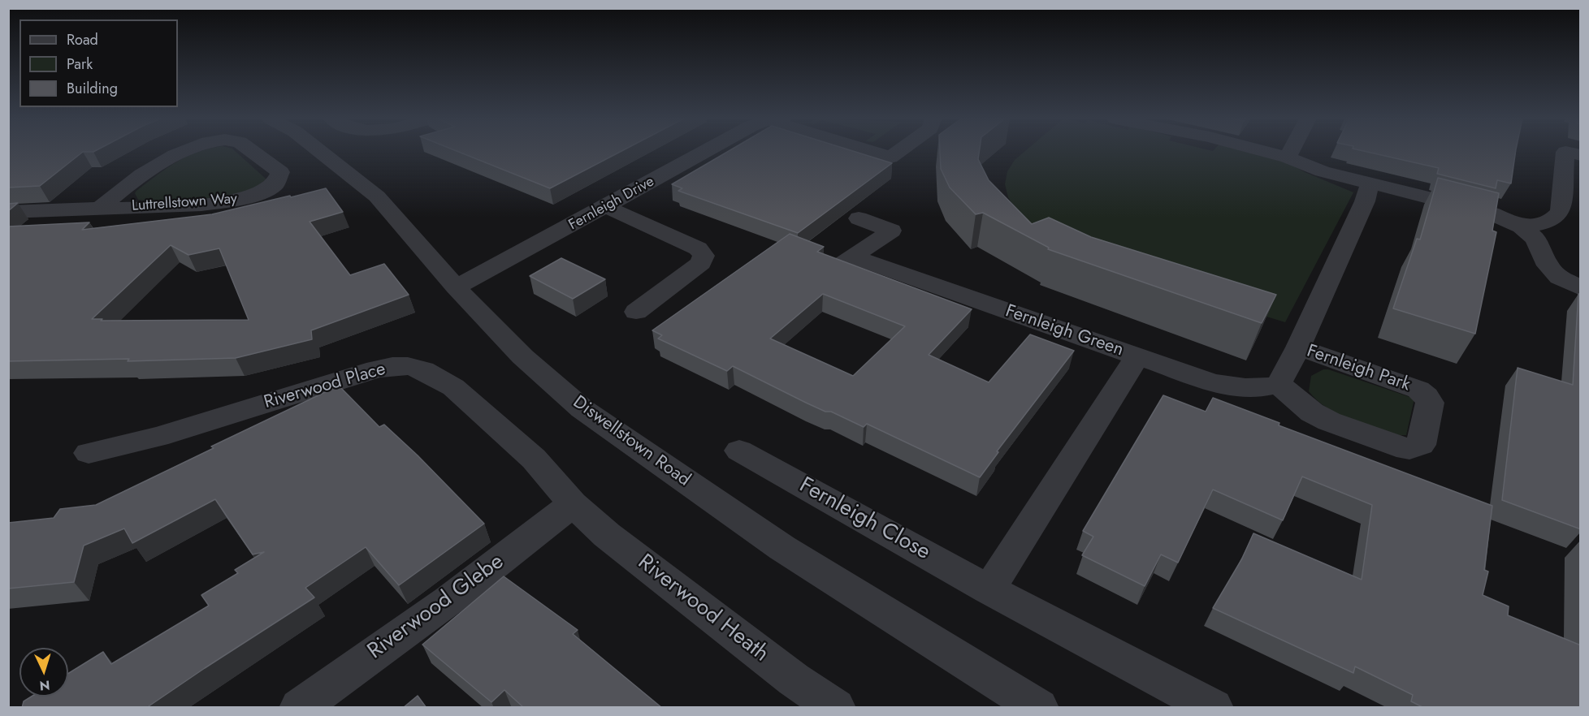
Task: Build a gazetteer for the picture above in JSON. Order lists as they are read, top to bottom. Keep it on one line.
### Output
{"streets":{"street":["Luttrellstown Way","Fernleigh Drive","Fernleigh Green","Fernleigh Park","Riverwood Place","Diswellstown Road","Fernleigh Close","Riverwood Glebe","Riverwood Heath"]},"crossings":[["Fernleigh Drive","Diswellstown Road"],["Fernleigh Green","Fernleigh Park"],["Riverwood Place","Riverwood Glebe"],["Riverwood Place","Riverwood Heath"],["Riverwood Glebe","Riverwood Heath"]],"legend":["Road","Park","Building"],"north":"bottom"}
